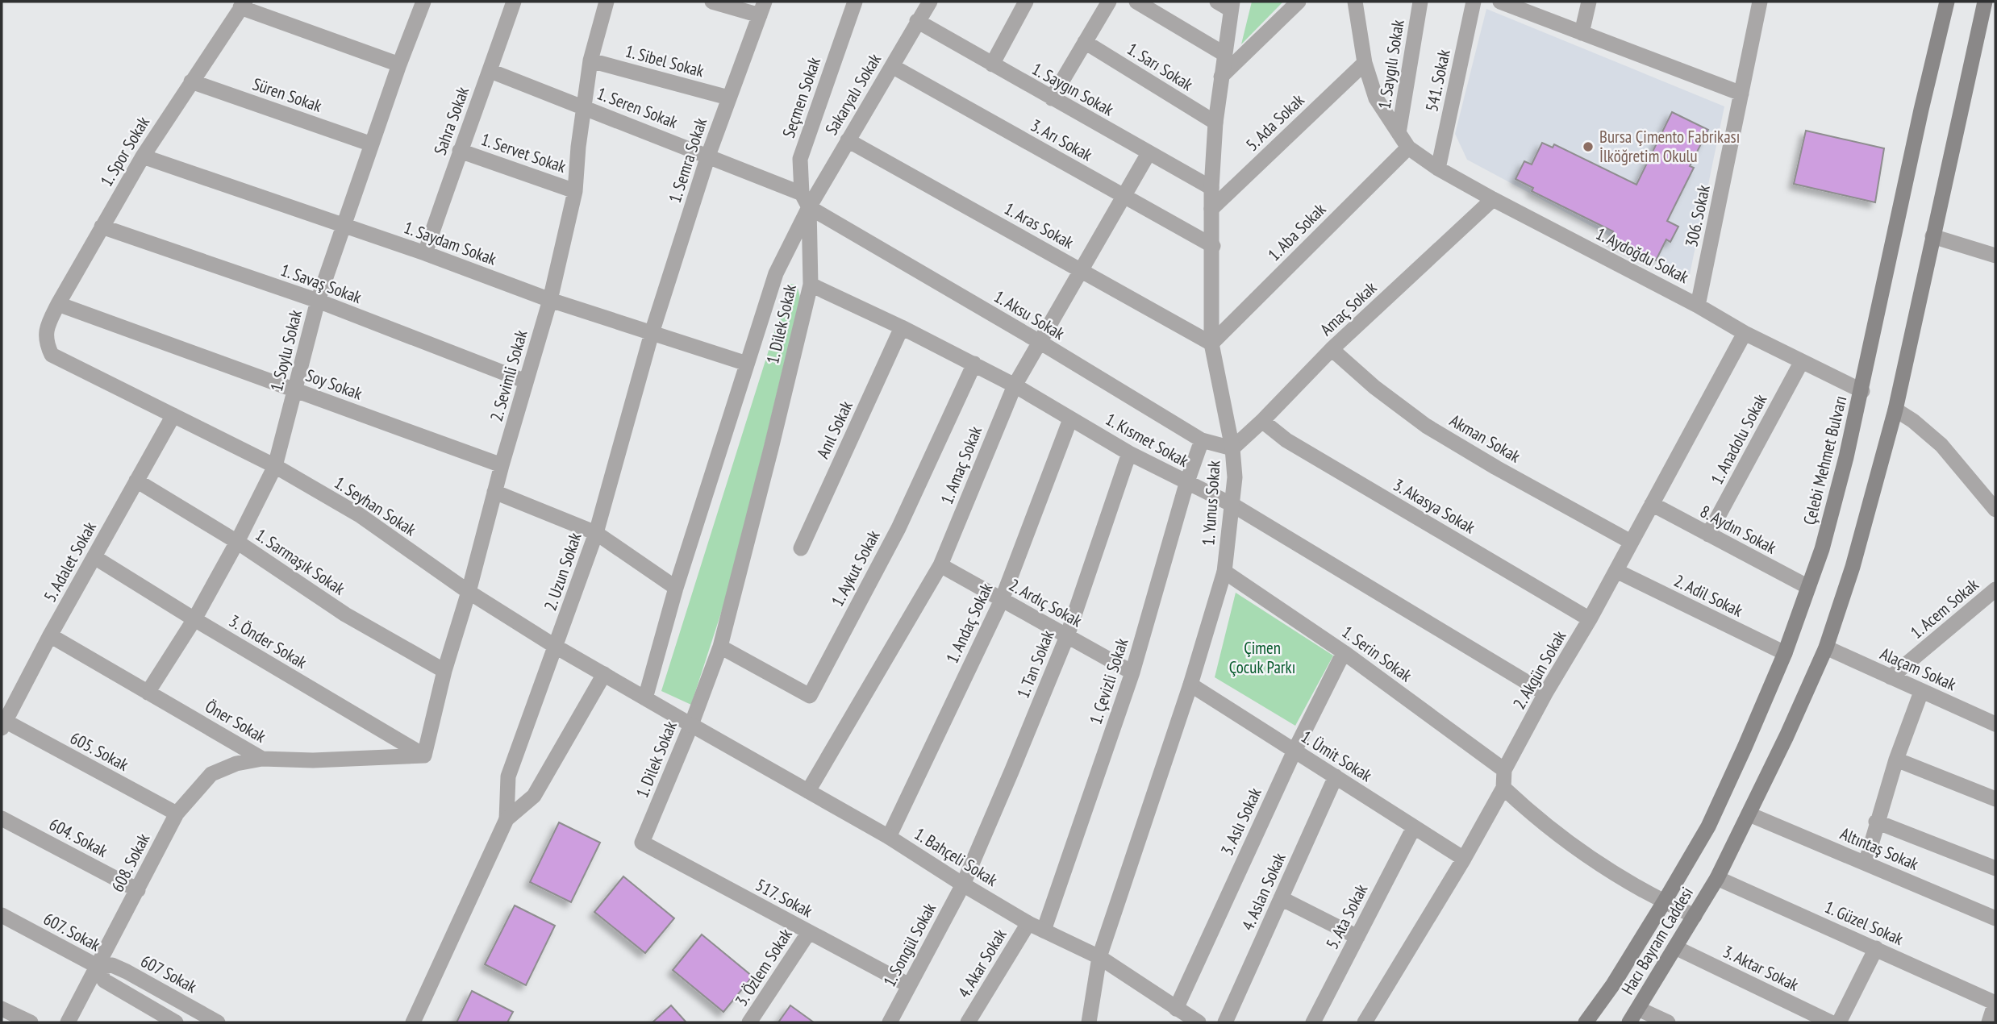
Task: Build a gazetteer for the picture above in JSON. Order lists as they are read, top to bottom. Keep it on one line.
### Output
{"streets":{"main road":["Çelebi Mehmet Bulvarı","Hacı Bayram Caddesi"],"street":["1. Sibel Sokak","1. Saygılı Sokak","1. Sarı Sokak","541. Sokak","1. Saygın Sokak","Sakaryalı Sokak","Süren Sokak","Seçmen Sokak","1. Seren Sokak","Sahra Sokak","5. Ada Sokak","3. Arı Sokak","1. Spor Sokak","1. Servet Sokak","1. Semra Sokak","306. Sokak","1. Aras Sokak","1. Aba Sokak","1. Saydam Sokak","1. Aydoğdu Sokak","1. Savaş Sokak","Amaç Sokak","1. Aksu Sokak","1. Dilek Sokak","1. Soylu Sokak","2. Sevimli Sokak","Soy Sokak","Anıl Sokak","Akman Sokak","1. Anadolu Sokak","1. Kısmet Sokak","1. Amaç Sokak","1. Yunus Sokak","1. Seyhan Sokak","3. Akasya Sokak","8. Aydın Sokak","5. Adalet Sokak","1. Sarmaşık Sokak","1. Aykut Sokak","2. Uzun Sokak","2. Adil Sokak","2. Ardıç Sokak","1. Acem Sokak","1. Andaç Sokak","3. Önder Sokak","1. Serin Sokak","1. Tan Sokak","Alaçam Sokak","2. Akgün Sokak","1. Çevizli Sokak","Öner Sokak","605. Sokak","1. Ümit Sokak","3. Aslı Sokak","604. Sokak","Altıntaş Sokak","1. Bahçeli Sokak","608. Sokak","4. Aslan Sokak","517. Sokak","5. Ata Sokak","1. Güzel Sokak","607. Sokak","1. Songül Sokak","4. Akar Sokak","3. Özlem Sokak","3. Aktar Sokak","607 Sokak"]},"crossings":[["1. Sibel Sokak","1. Semra Sokak"],["1. Sibel Sokak","2. Sevimli Sokak"],["1. Sarı Sokak","1. Yunus Sokak"],["541. Sokak","1. Aydoğdu Sokak"],["1. Saygın Sokak","Sakaryalı Sokak"],["1. Saygın Sokak","1. Amaç Sokak"],["1. Saygın Sokak","1. Yunus Sokak"],["Sakaryalı Sokak","Seçmen Sokak"],["Sakaryalı Sokak","1. Seren Sokak"],["Sakaryalı Sokak","3. Arı Sokak"],["Sakaryalı Sokak","1. Aras Sokak"],["Sakaryalı Sokak","1. Aksu Sokak"],["Sakaryalı Sokak","1. Dilek Sokak"],["Süren Sokak","1. Spor Sokak"],["Süren Sokak","1. Soylu Sokak"],["Seçmen Sokak","1. Seren Sokak"],["Seçmen Sokak","1. Aksu Sokak"],["Seçmen Sokak","1. Dilek Sokak"],["1. Seren Sokak","Sahra Sokak"],["1. Seren Sokak","1. Semra Sokak"],["1. Seren Sokak","1. Aksu Sokak"],["1. Seren Sokak","1. Dilek Sokak"],["1. Seren Sokak","2. Sevimli Sokak"],["Sahra Sokak","1. Servet Sokak"],["Sahra Sokak","1. Saydam Sokak"],["5. Ada Sokak","1. Yunus Sokak"],["3. Arı Sokak","1. Amaç Sokak"],["3. Arı Sokak","1. Yunus Sokak"],["1. Spor Sokak","1. Saydam Sokak"],["1. Spor Sokak","1. Savaş Sokak"],["1. Spor Sokak","Soy Sokak"],["1. Spor Sokak","1. Seyhan Sokak"],["1. Servet Sokak","2. Sevimli Sokak"],["1. Semra Sokak","1. Saydam Sokak"],["1. Semra Sokak","2. Uzun Sokak"],["306. Sokak","1. Aydoğdu Sokak"],["1. Aras Sokak","1. Aba Sokak"],["1. Aras Sokak","1. Amaç Sokak"],["1. Aras Sokak","1. Yunus Sokak"],["1. Aba Sokak","1. Aydoğdu Sokak"],["1. Aba Sokak","1. Yunus Sokak"],["1. Saydam Sokak","1. Dilek Sokak"],["1. Saydam Sokak","1. Soylu Sokak"],["1. Saydam Sokak","2. Sevimli Sokak"],["1. Saydam Sokak","2. Uzun Sokak"],["1. Aydoğdu Sokak","Amaç Sokak"],["1. Aydoğdu Sokak","1. Anadolu Sokak"],["1. Aydoğdu Sokak","Çelebi Mehmet Bulvarı"],["1. Aydoğdu Sokak","2. Akgün Sokak"],["1. Savaş Sokak","1. Soylu Sokak"],["1. Savaş Sokak","2. Sevimli Sokak"],["Amaç Sokak","1. Aksu Sokak"],["Amaç Sokak","Akman Sokak"],["Amaç Sokak","1. Yunus Sokak"],["Amaç Sokak","3. Akasya Sokak"],["1. Aksu Sokak","1. Dilek Sokak"],["1. Aksu Sokak","1. Amaç Sokak"],["1. Aksu Sokak","1. Yunus Sokak"],["1. Aksu Sokak","1. Çevizli Sokak"],["1. Dilek Sokak","1. Kısmet Sokak"],["1. Dilek Sokak","1. Seyhan Sokak"],["1. Dilek Sokak","1. Aykut Sokak"],["1. Dilek Sokak","1. Bahçeli Sokak"],["1. Dilek Sokak","517. Sokak"],["1. Soylu Sokak","Soy Sokak"],["1. Soylu Sokak","1. Seyhan Sokak"],["1. Soylu Sokak","1. Sarmaşık Sokak"],["1. Soylu Sokak","3. Önder Sokak"],["1. Soylu Sokak","Öner Sokak"],["2. Sevimli Sokak","Soy Sokak"],["2. Sevimli Sokak","1. Seyhan Sokak"],["2. Sevimli Sokak","1. Sarmaşık Sokak"],["2. Sevimli Sokak","3. Önder Sokak"],["2. Sevimli Sokak","Öner Sokak"],["Anıl Sokak","1. Kısmet Sokak"],["Akman Sokak","2. Akgün Sokak"],["1. Anadolu Sokak","8. Aydın Sokak"],["1. Kısmet Sokak","1. Amaç Sokak"],["1. Kısmet Sokak","1. Yunus Sokak"],["1. Kısmet Sokak","1. Aykut Sokak"],["1. Kısmet Sokak","1. Andaç Sokak"],["1. Kısmet Sokak","1. Tan Sokak"],["1. Kısmet Sokak","2. Akgün Sokak"],["1. Kısmet Sokak","1. Çevizli Sokak"],["Çelebi Mehmet Bulvarı","8. Aydın Sokak"],["Çelebi Mehmet Bulvarı","2. Adil Sokak"],["Çelebi Mehmet Bulvarı","Hacı Bayram Caddesi"],["1. Amaç Sokak","2. Ardıç Sokak"],["1. Amaç Sokak","1. Bahçeli Sokak"],["1. Yunus Sokak","1. Serin Sokak"],["1. Yunus Sokak","1. Ümit Sokak"],["1. Yunus Sokak","1. Bahçeli Sokak"],["1. Seyhan Sokak","5. Adalet Sokak"],["1. Seyhan Sokak","2. Uzun Sokak"],["1. Seyhan Sokak","1. Bahçeli Sokak"],["3. Akasya Sokak","2. Akgün Sokak"],["8. Aydın Sokak","2. Akgün Sokak"],["5. Adalet Sokak","1. Sarmaşık Sokak"],["5. Adalet Sokak","3. Önder Sokak"],["5. Adalet Sokak","Öner Sokak"],["5. Adalet Sokak","605. Sokak"],["2. Adil Sokak","2. Akgün Sokak"],["2. Ardıç Sokak","1. Andaç Sokak"],["2. Ardıç Sokak","1. Tan Sokak"],["2. Ardıç Sokak","1. Çevizli Sokak"],["1. Acem Sokak","Alaçam Sokak"],["1. Andaç Sokak","1. Bahçeli Sokak"],["3. Önder Sokak","Öner Sokak"],["1. Serin Sokak","2. Akgün Sokak"],["1. Serin Sokak","3. Aslı Sokak"],["1. Tan Sokak","1. Bahçeli Sokak"],["1. Tan Sokak","1. Songül Sokak"],["2. Akgün Sokak","1. Ümit Sokak"],["1. Çevizli Sokak","1. Bahçeli Sokak"],["Öner Sokak","608. Sokak"],["605. Sokak","608. Sokak"],["1. Ümit Sokak","3. Aslı Sokak"],["1. Ümit Sokak","4. Aslan Sokak"],["1. Ümit Sokak","5. Ata Sokak"],["3. Aslı Sokak","1. Bahçeli Sokak"],["604. Sokak","608. Sokak"],["1. Bahçeli Sokak","1. Songül Sokak"],["1. Bahçeli Sokak","4. Akar Sokak"],["608. Sokak","607. Sokak"],["608. Sokak","607 Sokak"],["517. Sokak","1. Songül Sokak"],["517. Sokak","3. Özlem Sokak"],["1. Güzel Sokak","Hacı Bayram Caddesi"],["607. Sokak","607 Sokak"],["Hacı Bayram Caddesi","3. Aktar Sokak"]],"parks":["Çimen Çocuk Parkı"],"places":["Bursa Çimento Fabrikası İlköğretim Okulu"]}
